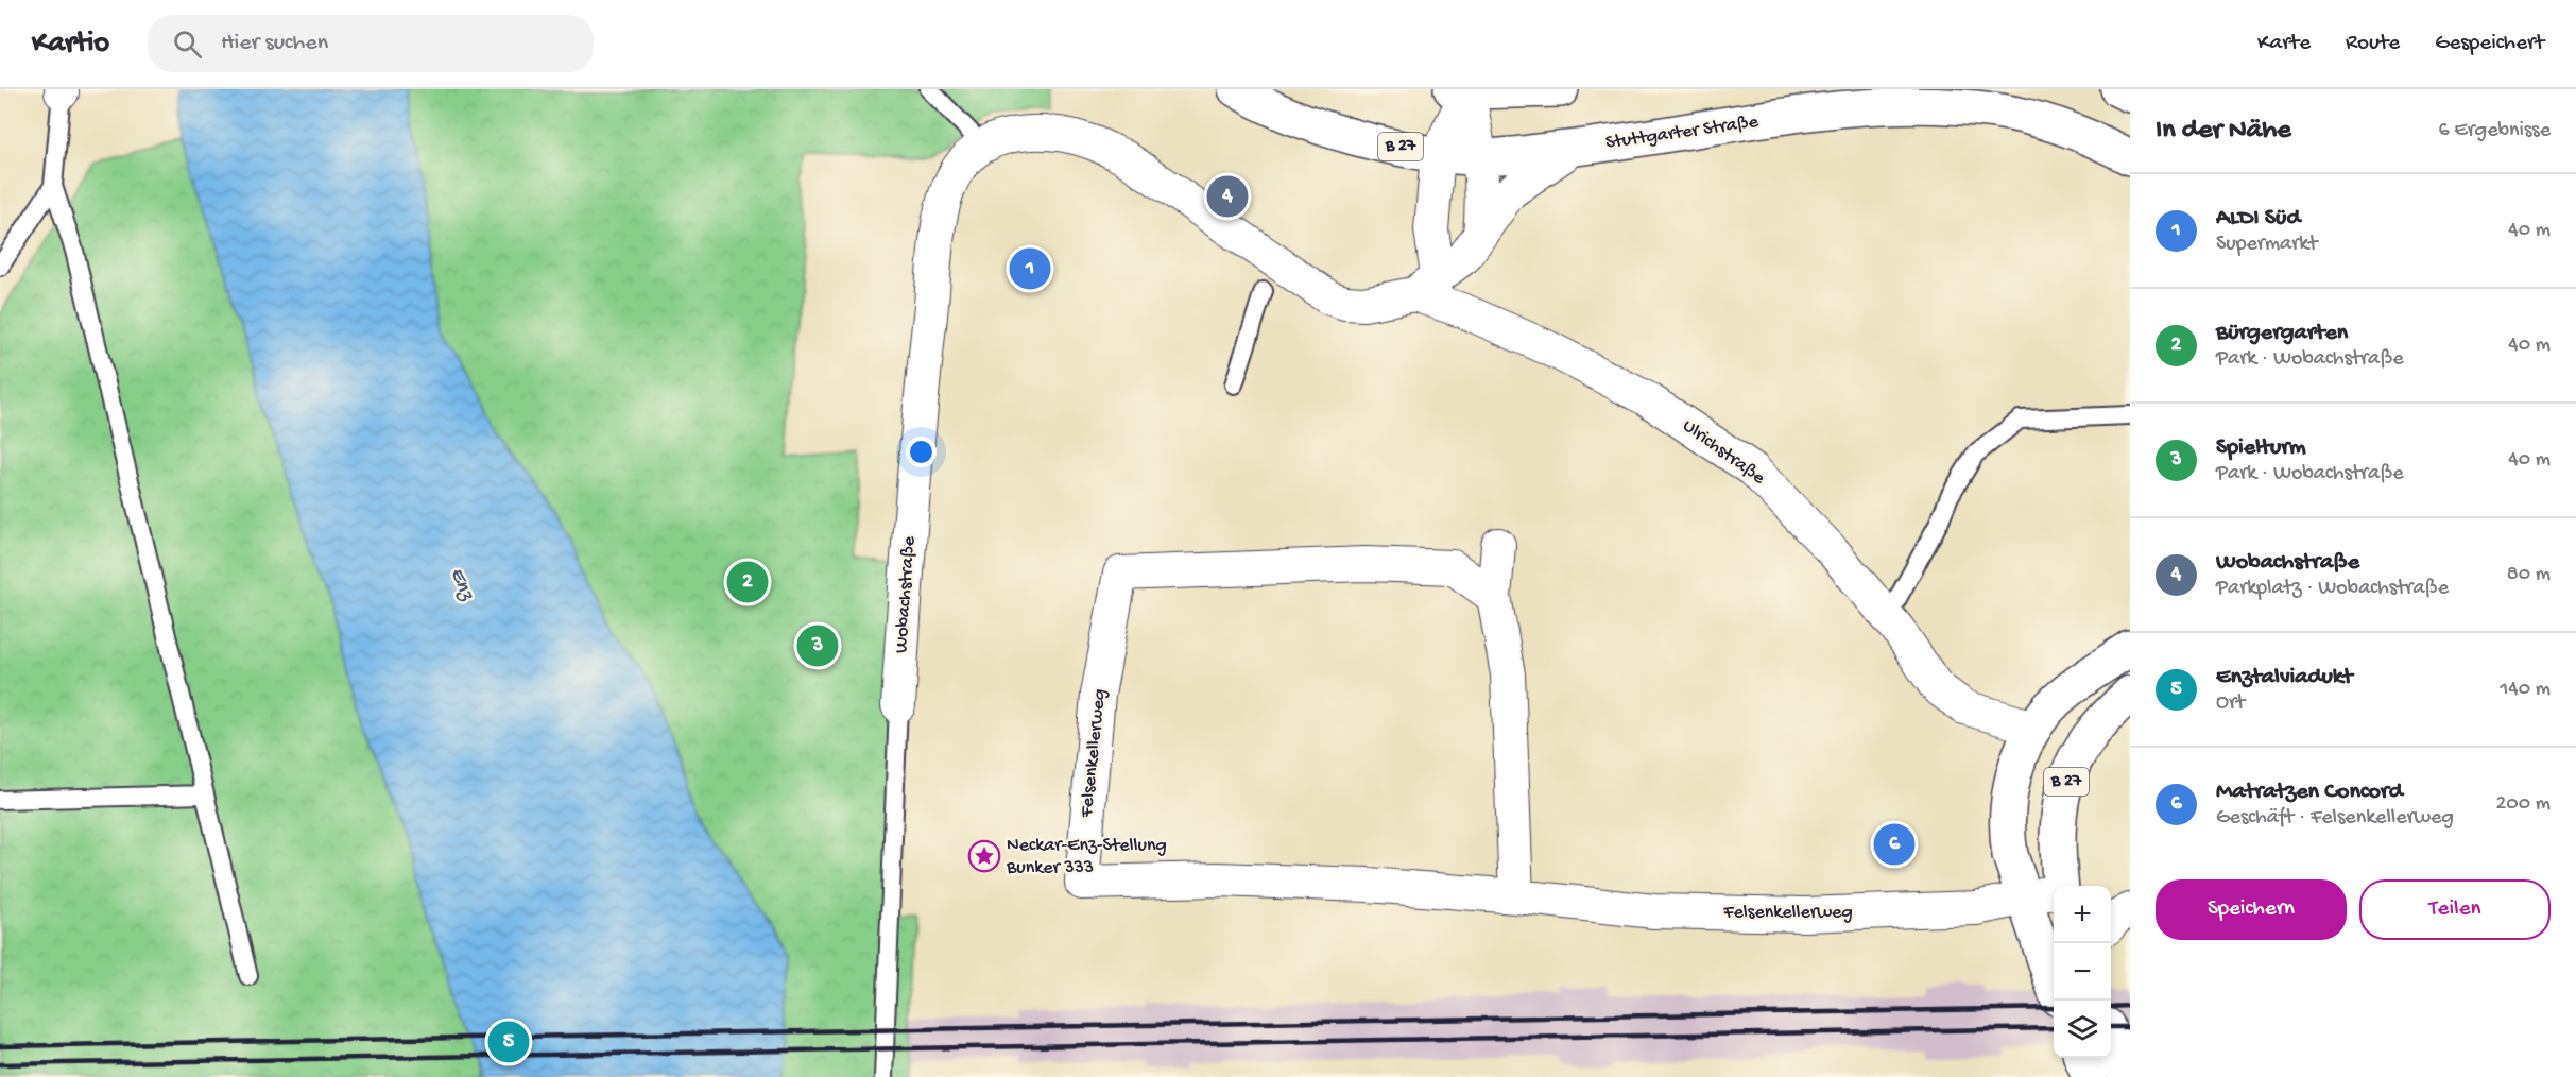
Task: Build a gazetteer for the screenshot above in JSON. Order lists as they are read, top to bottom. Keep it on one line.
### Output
{"streets":{"main road":["Stuttgarter Straße","B 27"],"street":["Ulrichstraße","Wobachstraße","Felsenkellerweg"]},"crossings":[["Stuttgarter Straße","Wobachstraße"],["B 27","Ulrichstraße"],["B 27","Felsenkellerweg"],["Ulrichstraße","Wobachstraße"]],"water":["Enz"],"places":{"place":["Neckar-Enz-Stellung Bunker 333"]},"page":{"header":"Kartio","search":"Hier suchen","nav":["Karte","Route","Gespeichert"],"heading":["In der Nähe","6 Ergebnisse"],"list":[{"mark":"1","name":"ALDI Süd","note":"Supermarkt","value":"40 m"},{"mark":"2","name":"Bürgergarten","note":"Park · Wobachstraße","value":"40 m"},{"mark":"3","name":"Spielturm","note":"Park · Wobachstraße","value":"40 m"},{"mark":"4","name":"Wobachstraße","note":"Parkplatz · Wobachstraße","value":"80 m"},{"mark":"5","name":"Enztalviadukt","note":"Ort","value":"140 m"},{"mark":"6","name":"Matratzen Concord","note":"Geschäft · Felsenkellerweg","value":"200 m"}],"pins":["4","1","2","3","6","5"],"buttons":["Speichern","Teilen"],"map_buttons":["+","−"]}}
